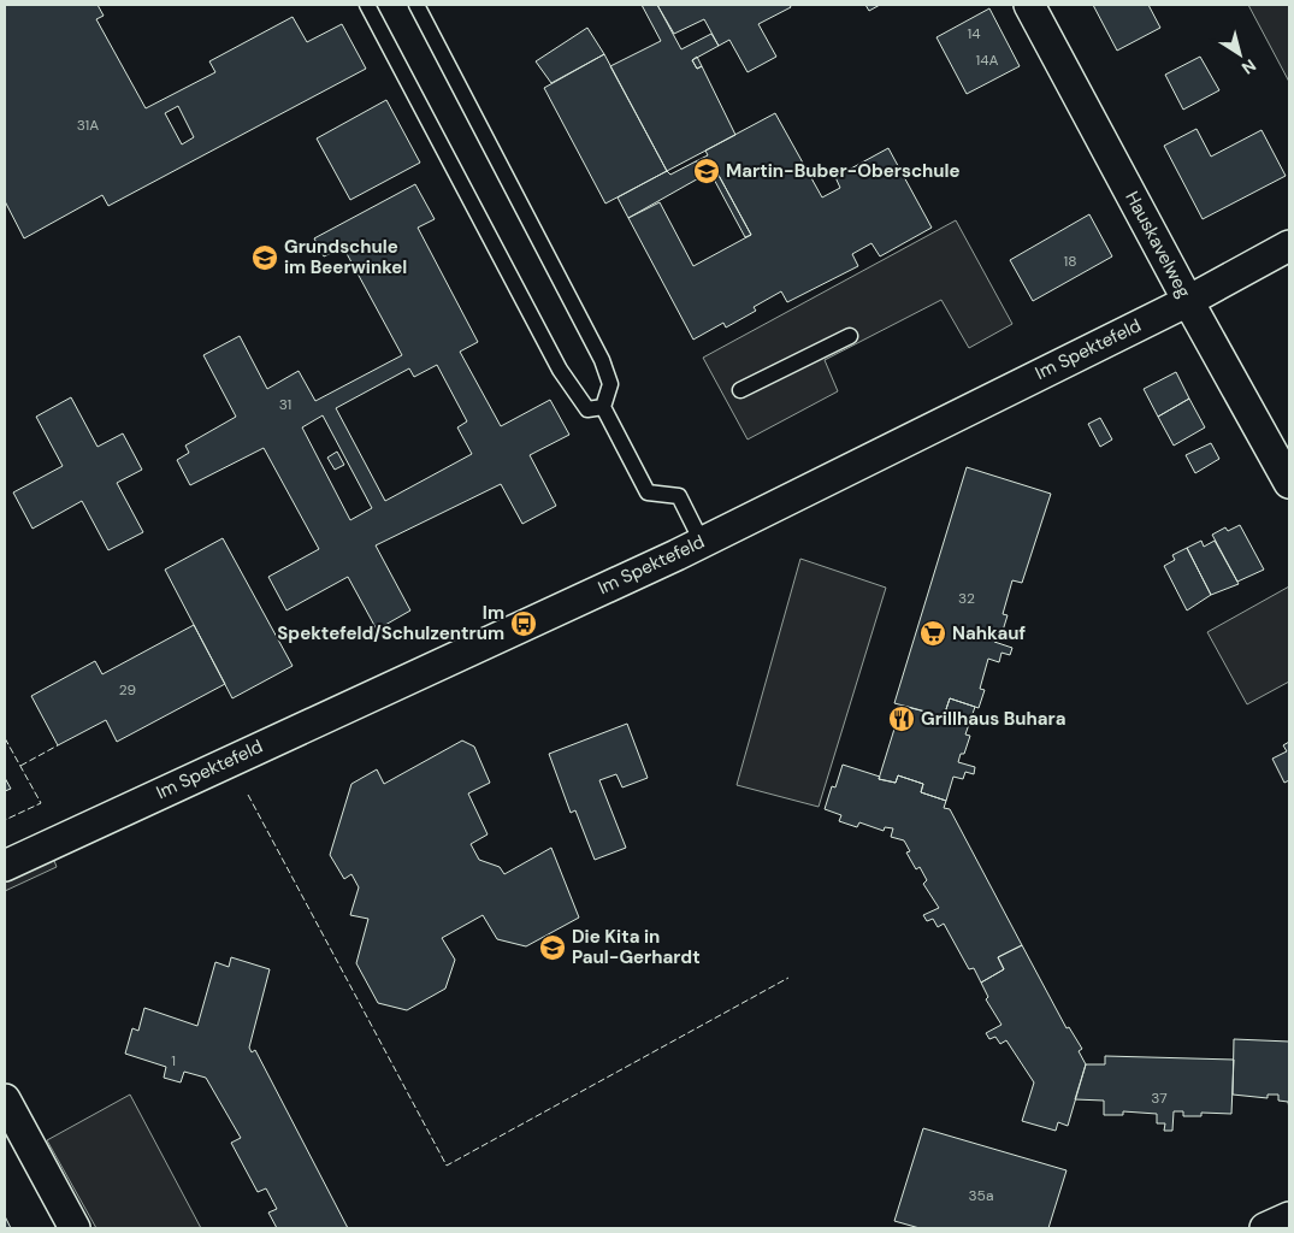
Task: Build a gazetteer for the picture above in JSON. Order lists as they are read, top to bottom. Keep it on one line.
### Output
{"streets":{"street":["Hauskavelweg","Im Spektefeld"]},"crossings":[["Hauskavelweg","Im Spektefeld"]],"places":{"school or university":["Martin-Buber-Oberschule","Grundschule im Beerwinkel","Die Kita in Paul-Gerhardt"],"bus stop":["Im Spektefeld/Schulzentrum"],"supermarket":["Nahkauf"],"restaurant":["Grillhaus Buhara"]},"house_numbers":["14","14A","31A","18","31","32","29","1","37","35a"],"north":"bottom right"}
